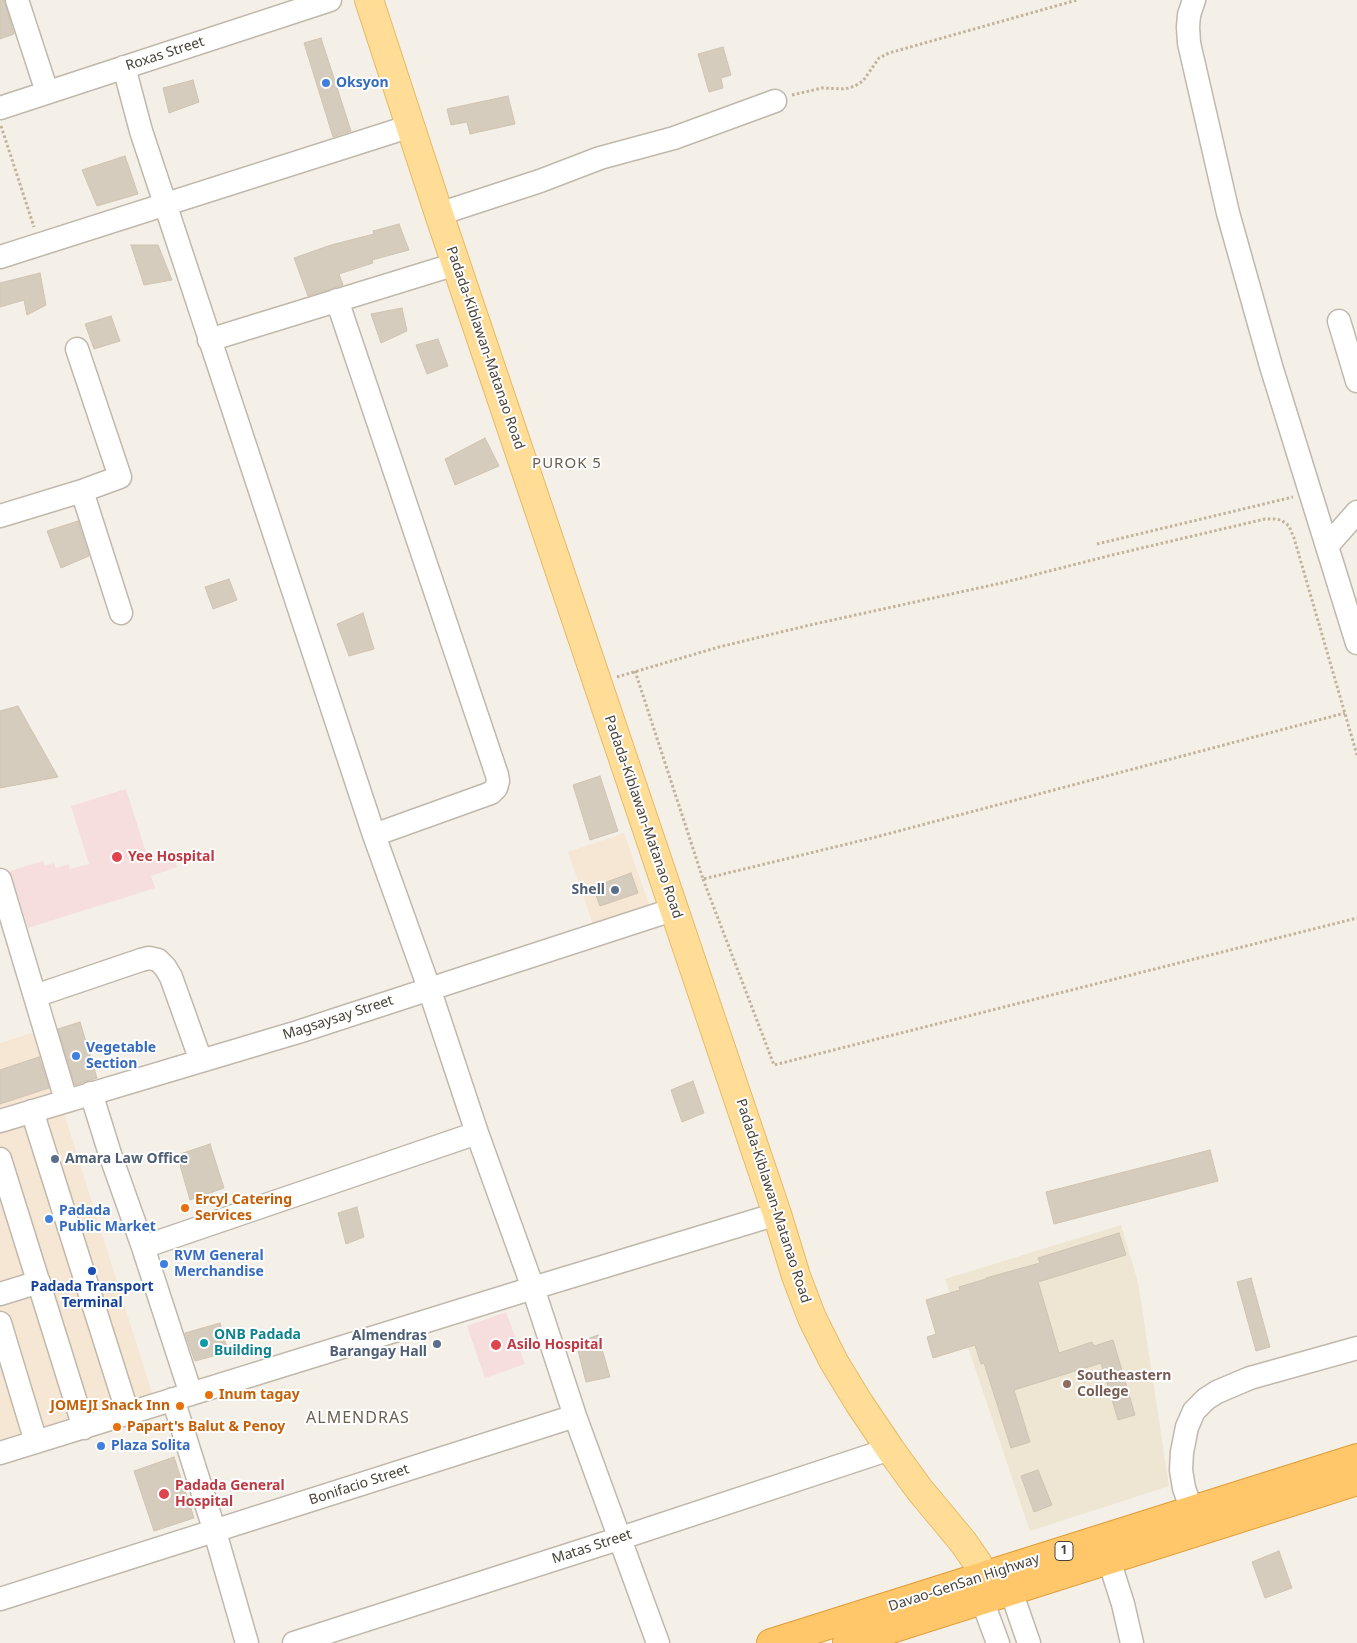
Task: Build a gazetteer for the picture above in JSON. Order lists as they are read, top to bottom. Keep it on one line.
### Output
{"streets":{"highway":["1","Davao-GenSan Highway"],"main road":["Padada-Kiblawan-Matanao Road"],"street":["Roxas Street","Magsaysay Street","Bonifacio Street","Matas Street"]},"crossings":[["Padada-Kiblawan-Matanao Road","Magsaysay Street"],["Padada-Kiblawan-Matanao Road","Matas Street"],["Padada-Kiblawan-Matanao Road","Davao-GenSan Highway"]],"districts":["PUROK 5","ALMENDRAS"],"places":["Oksyon","Yee Hospital","Shell","Vegetable Section","Amara Law Office","Ercyl Catering Services","Padada Public Market","RVM General Merchandise","Padada Transport Terminal","ONB Padada Building","Almendras Barangay Hall","Asilo Hospital","Southeastern College","Inum tagay","JOMEJI Snack Inn","Papart's Balut & Penoy","Plaza Solita","Padada General Hospital"]}
